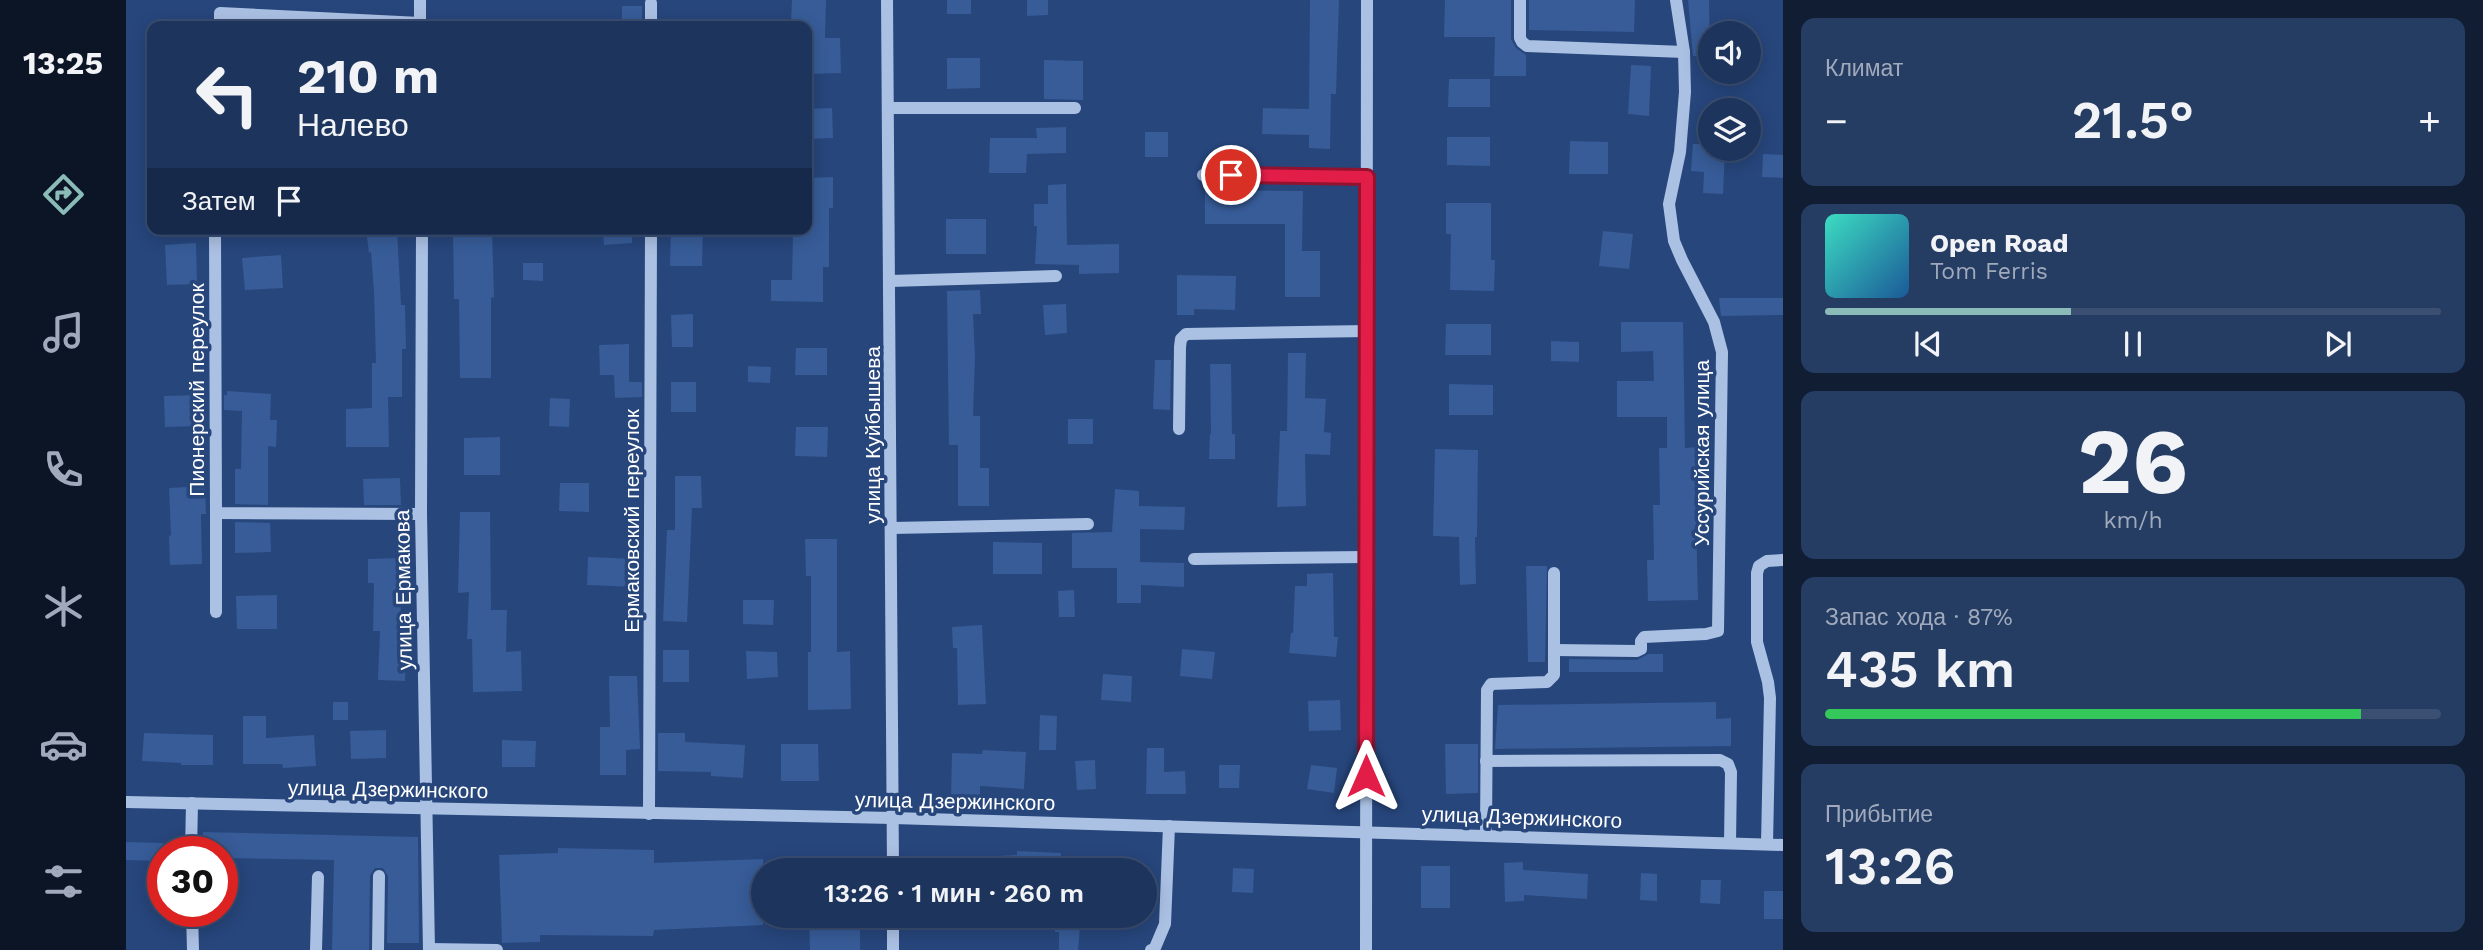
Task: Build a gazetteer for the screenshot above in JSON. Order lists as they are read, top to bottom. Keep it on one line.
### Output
{"streets":{"street":["Пионерский переулок","улица Куйбышева","Уссурийская улица","Ермаковский переулок","улица Ермакова","улица Дзержинского"]},"crossings":[["Пионерский переулок","улица Ермакова"],["улица Куйбышева","улица Дзержинского"],["Ермаковский переулок","улица Дзержинского"],["улица Ермакова","улица Дзержинского"]],"page":{"tabs":"13:25","tile":["Климат",["26","km/h"],["Запас хода · 87%","435 km"],["Прибытие","13:26"]],"turn":["210 m","Налево"],"heat":["−","21.5°","+"],"then":"Затем","song":["Open Road","Tom Ferris"],"limit":"30","trip":"13:26 · 1 мин · 260 m"}}
